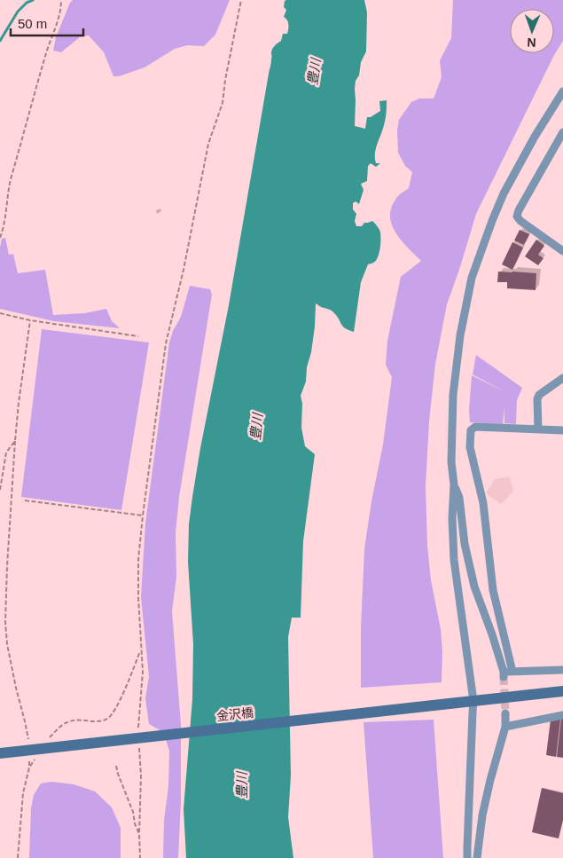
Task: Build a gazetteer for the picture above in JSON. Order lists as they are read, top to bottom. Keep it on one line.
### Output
{"streets":{"main road":["金沢橋"]},"water":["豊川"],"scale_bar":"50 m","north":"bottom"}
